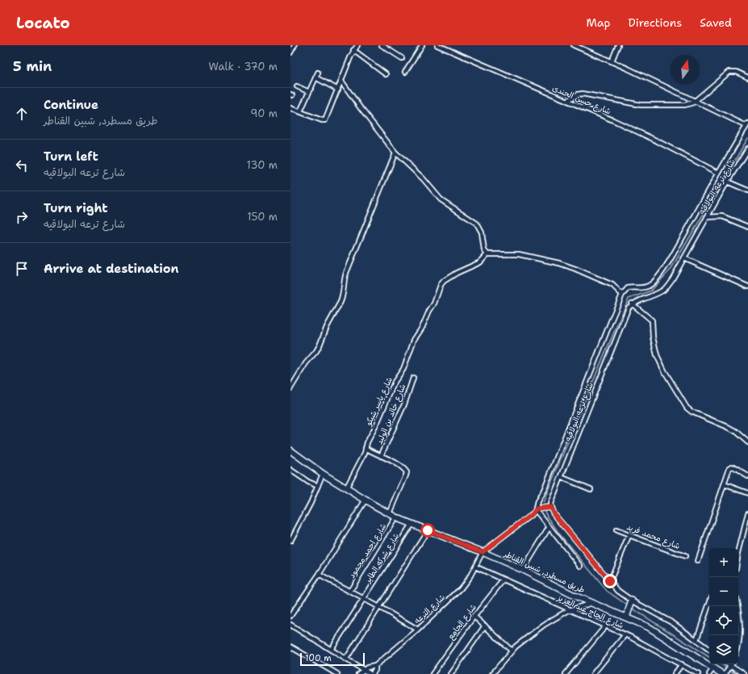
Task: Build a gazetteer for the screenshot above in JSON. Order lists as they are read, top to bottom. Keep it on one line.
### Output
{"streets":{"main road":["طريق مسطرد, شبين القناطر"],"street":["شارع حسن الجندى","شارع ترعه البولاقيه","شارع ياسر شيكو","شارع خالد بن الوليد","شارع محمد فريد","شارع احمد محمود","شارع شركه الطاير","شارع الترعه","شارع الحاج عبد العزيز","شارع الجامع"]},"crossings":[["شارع حسن الجندى","شارع ترعه البولاقيه"],["شارع ياسر شيكو","طريق مسطرد, شبين القناطر"],["شارع احمد محمود","طريق مسطرد, شبين القناطر"],["شارع شركه الطاير","طريق مسطرد, شبين القناطر"],["طريق مسطرد, شبين القناطر","شارع الترعه"],["شارع الترعه","شارع الحاج عبد العزيز"],["شارع الحاج عبد العزيز","شارع الجامع"]],"scale_bar":"100 m","north":"top","page":{"header":"Locato","nav":["Map","Directions","Saved"],"heading":["5 min","Walk · 370 m"],"list":[["Continue","طريق مسطرد, شبين القناطر","90 m"],["Turn left","شارع ترعه البولاقيه","130 m"],["Turn right","شارع ترعه البولاقيه","150 m"],"Arrive at destination"],"map_buttons":["+","−"],"scale":"100 m"}}
